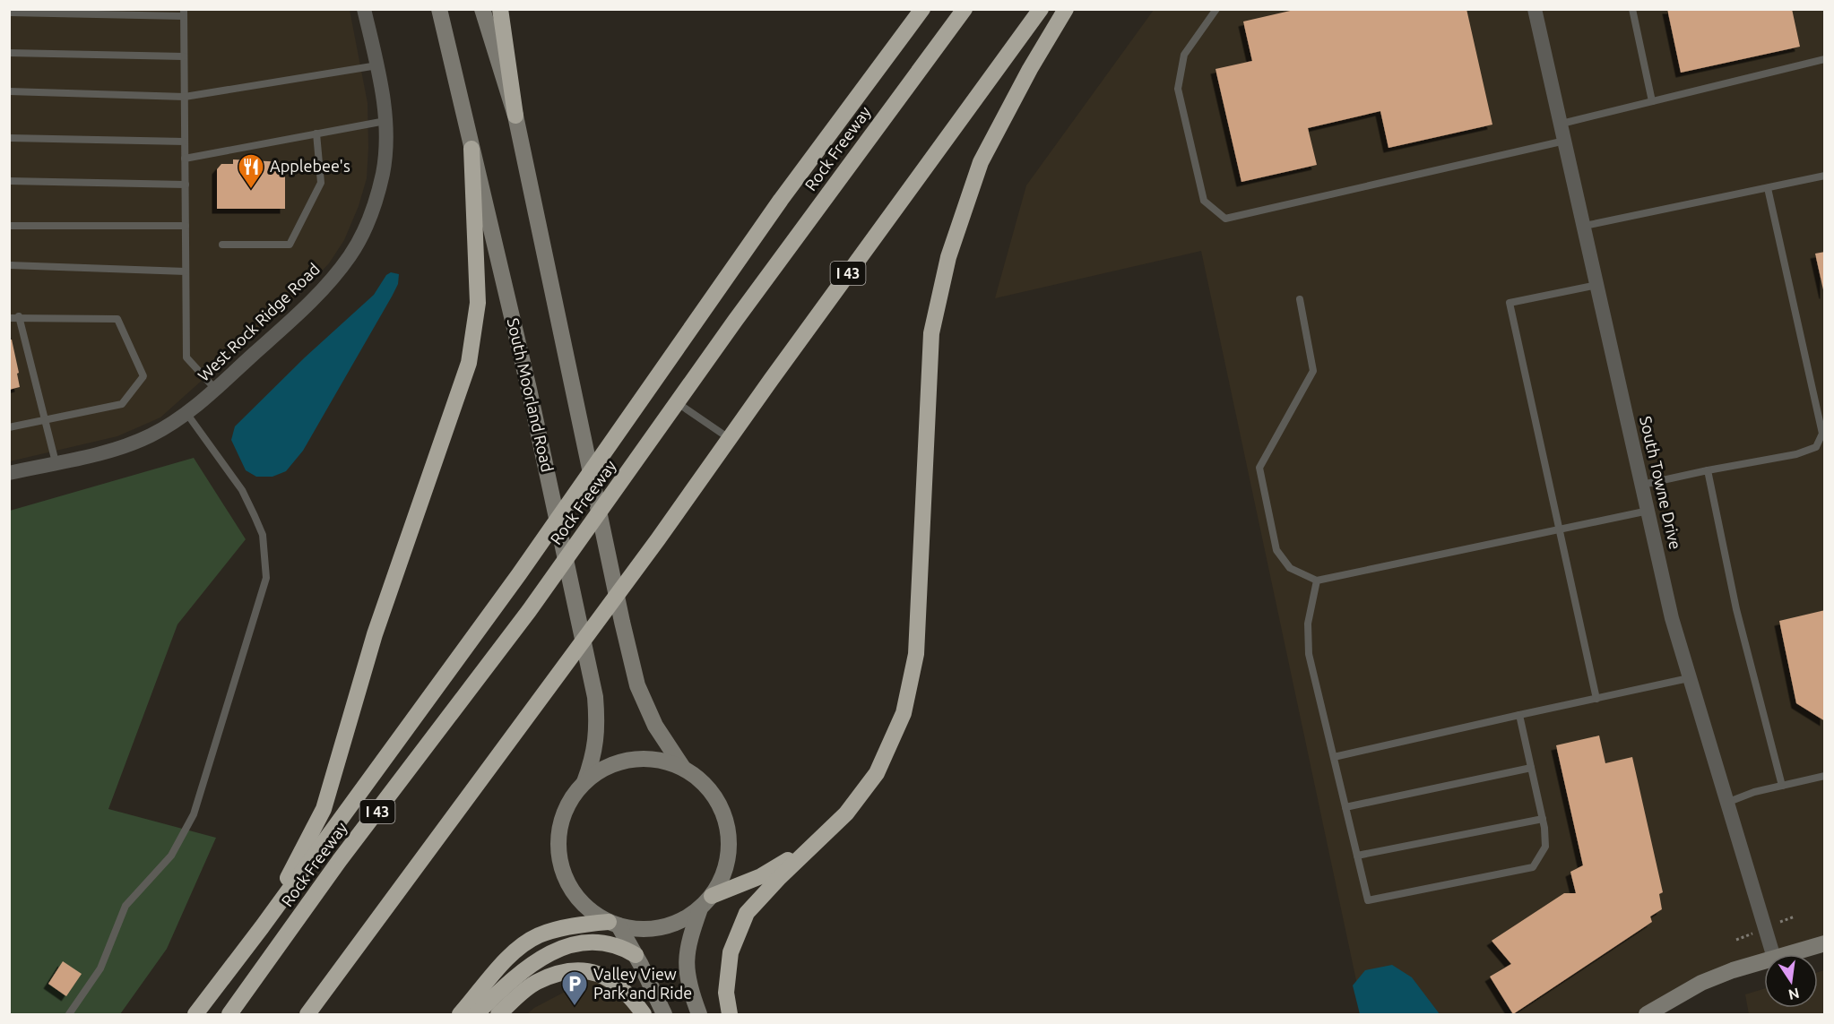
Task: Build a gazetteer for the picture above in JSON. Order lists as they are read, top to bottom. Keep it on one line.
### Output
{"streets":{"highway":["Rock Freeway","I 43"],"main road":["South Moorland Road"],"street":["West Rock Ridge Road","South Towne Drive"]},"places":{"restaurant":["Applebee's"],"parking":["Valley View Park and Ride"]},"north":"bottom"}
